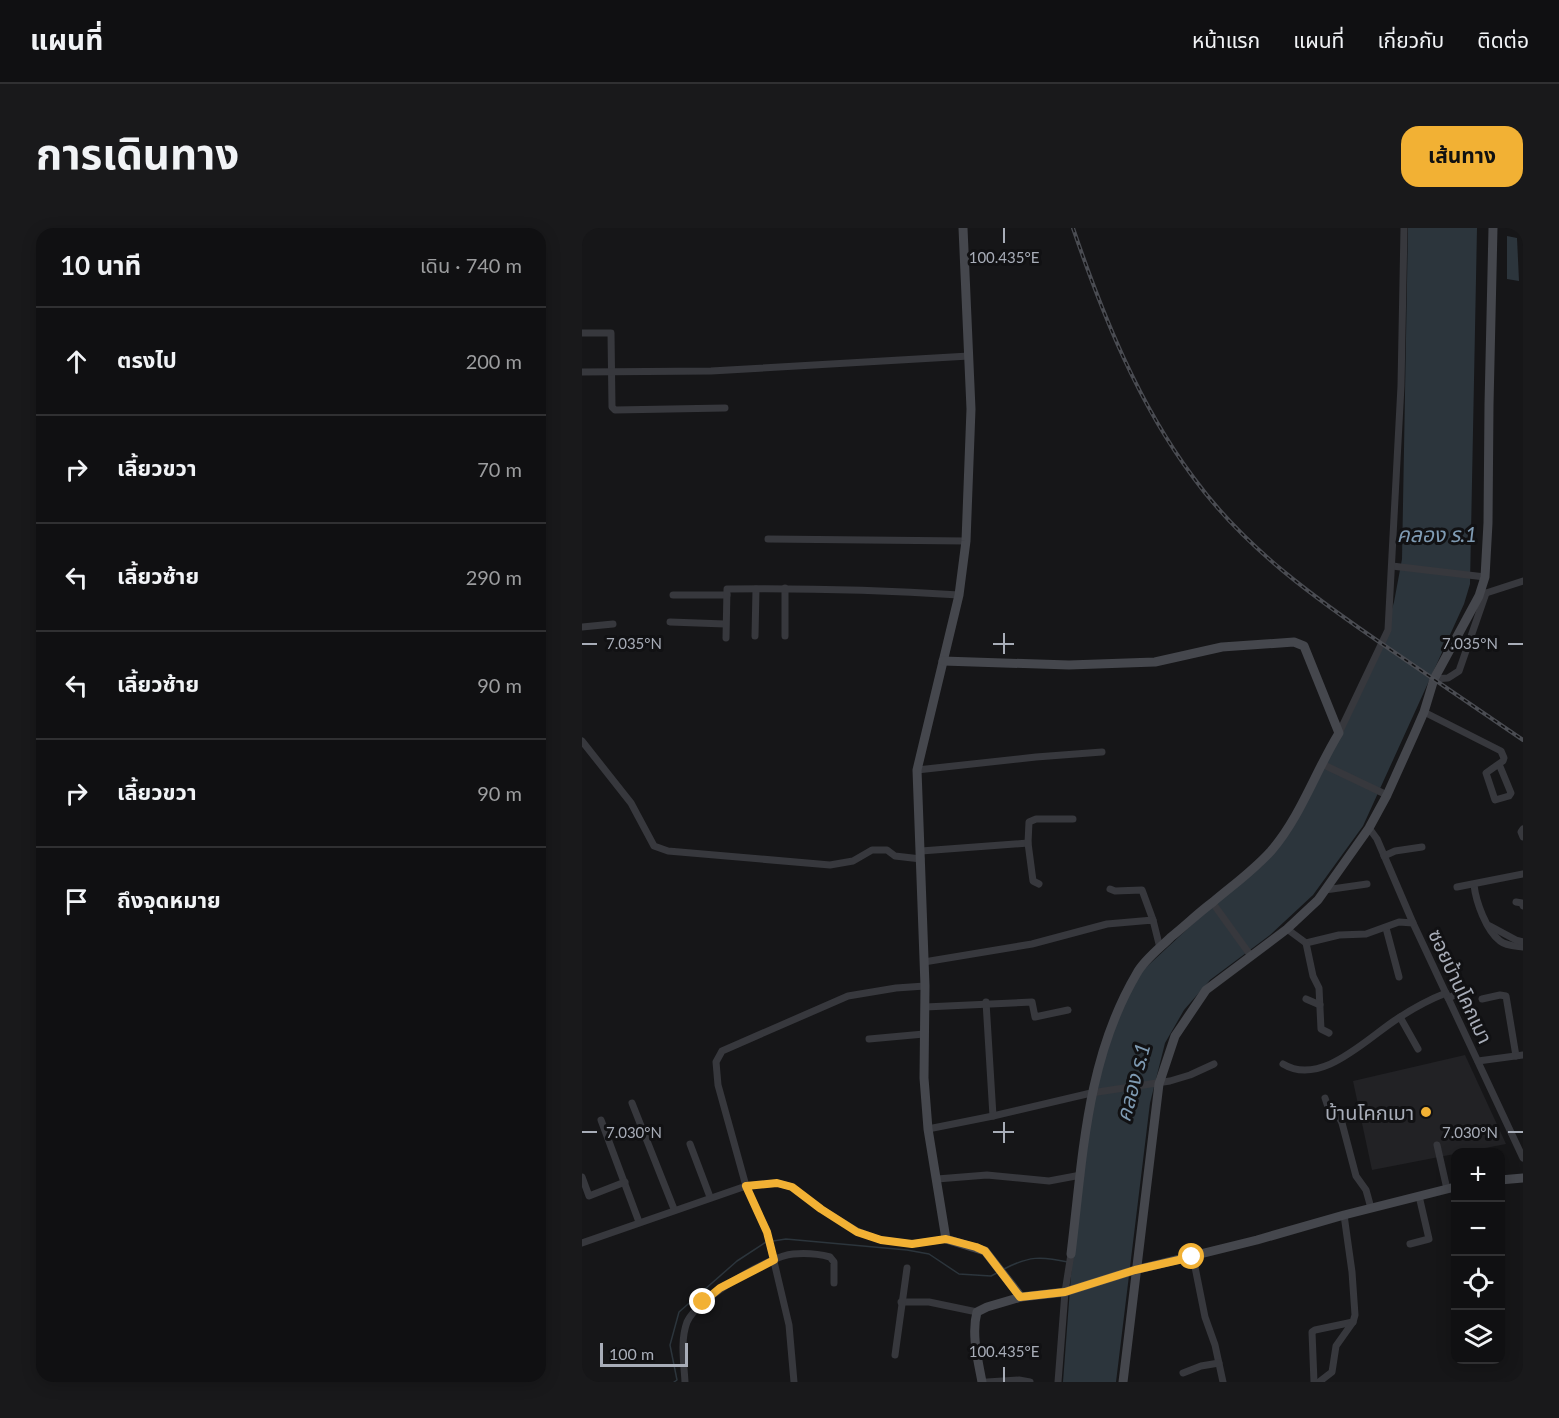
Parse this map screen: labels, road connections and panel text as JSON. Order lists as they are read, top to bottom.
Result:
{
  "streets": {
    "street": ["ซอยบ้านโคกเมา"]
  },
  "water": ["คลอง ร.1"],
  "places": ["บ้านโคกเมา"],
  "scale_bar": "100 m",
  "page": {
    "header": "แผนที่",
    "nav": [
      "หน้าแรก",
      "แผนที่",
      "เกี่ยวกับ",
      "ติดต่อ"
    ],
    "title": "การเดินทาง",
    "buttons": "เส้นทาง",
    "heading": ["10 นาที", "เดิน · 740 m"],
    "list": [
      ["ตรงไป", "200 m"],
      ["เลี้ยวขวา", "70 m"],
      ["เลี้ยวซ้าย", "290 m"],
      ["เลี้ยวซ้าย", "90 m"],
      ["เลี้ยวขวา", "90 m"],
      "ถึงจุดหมาย"
    ],
    "map_buttons": ["+", "−"],
    "scale": "100 m"
  },
  "coordinates": ["100.435°E", "7.035°N", "7.030°N"]
}
